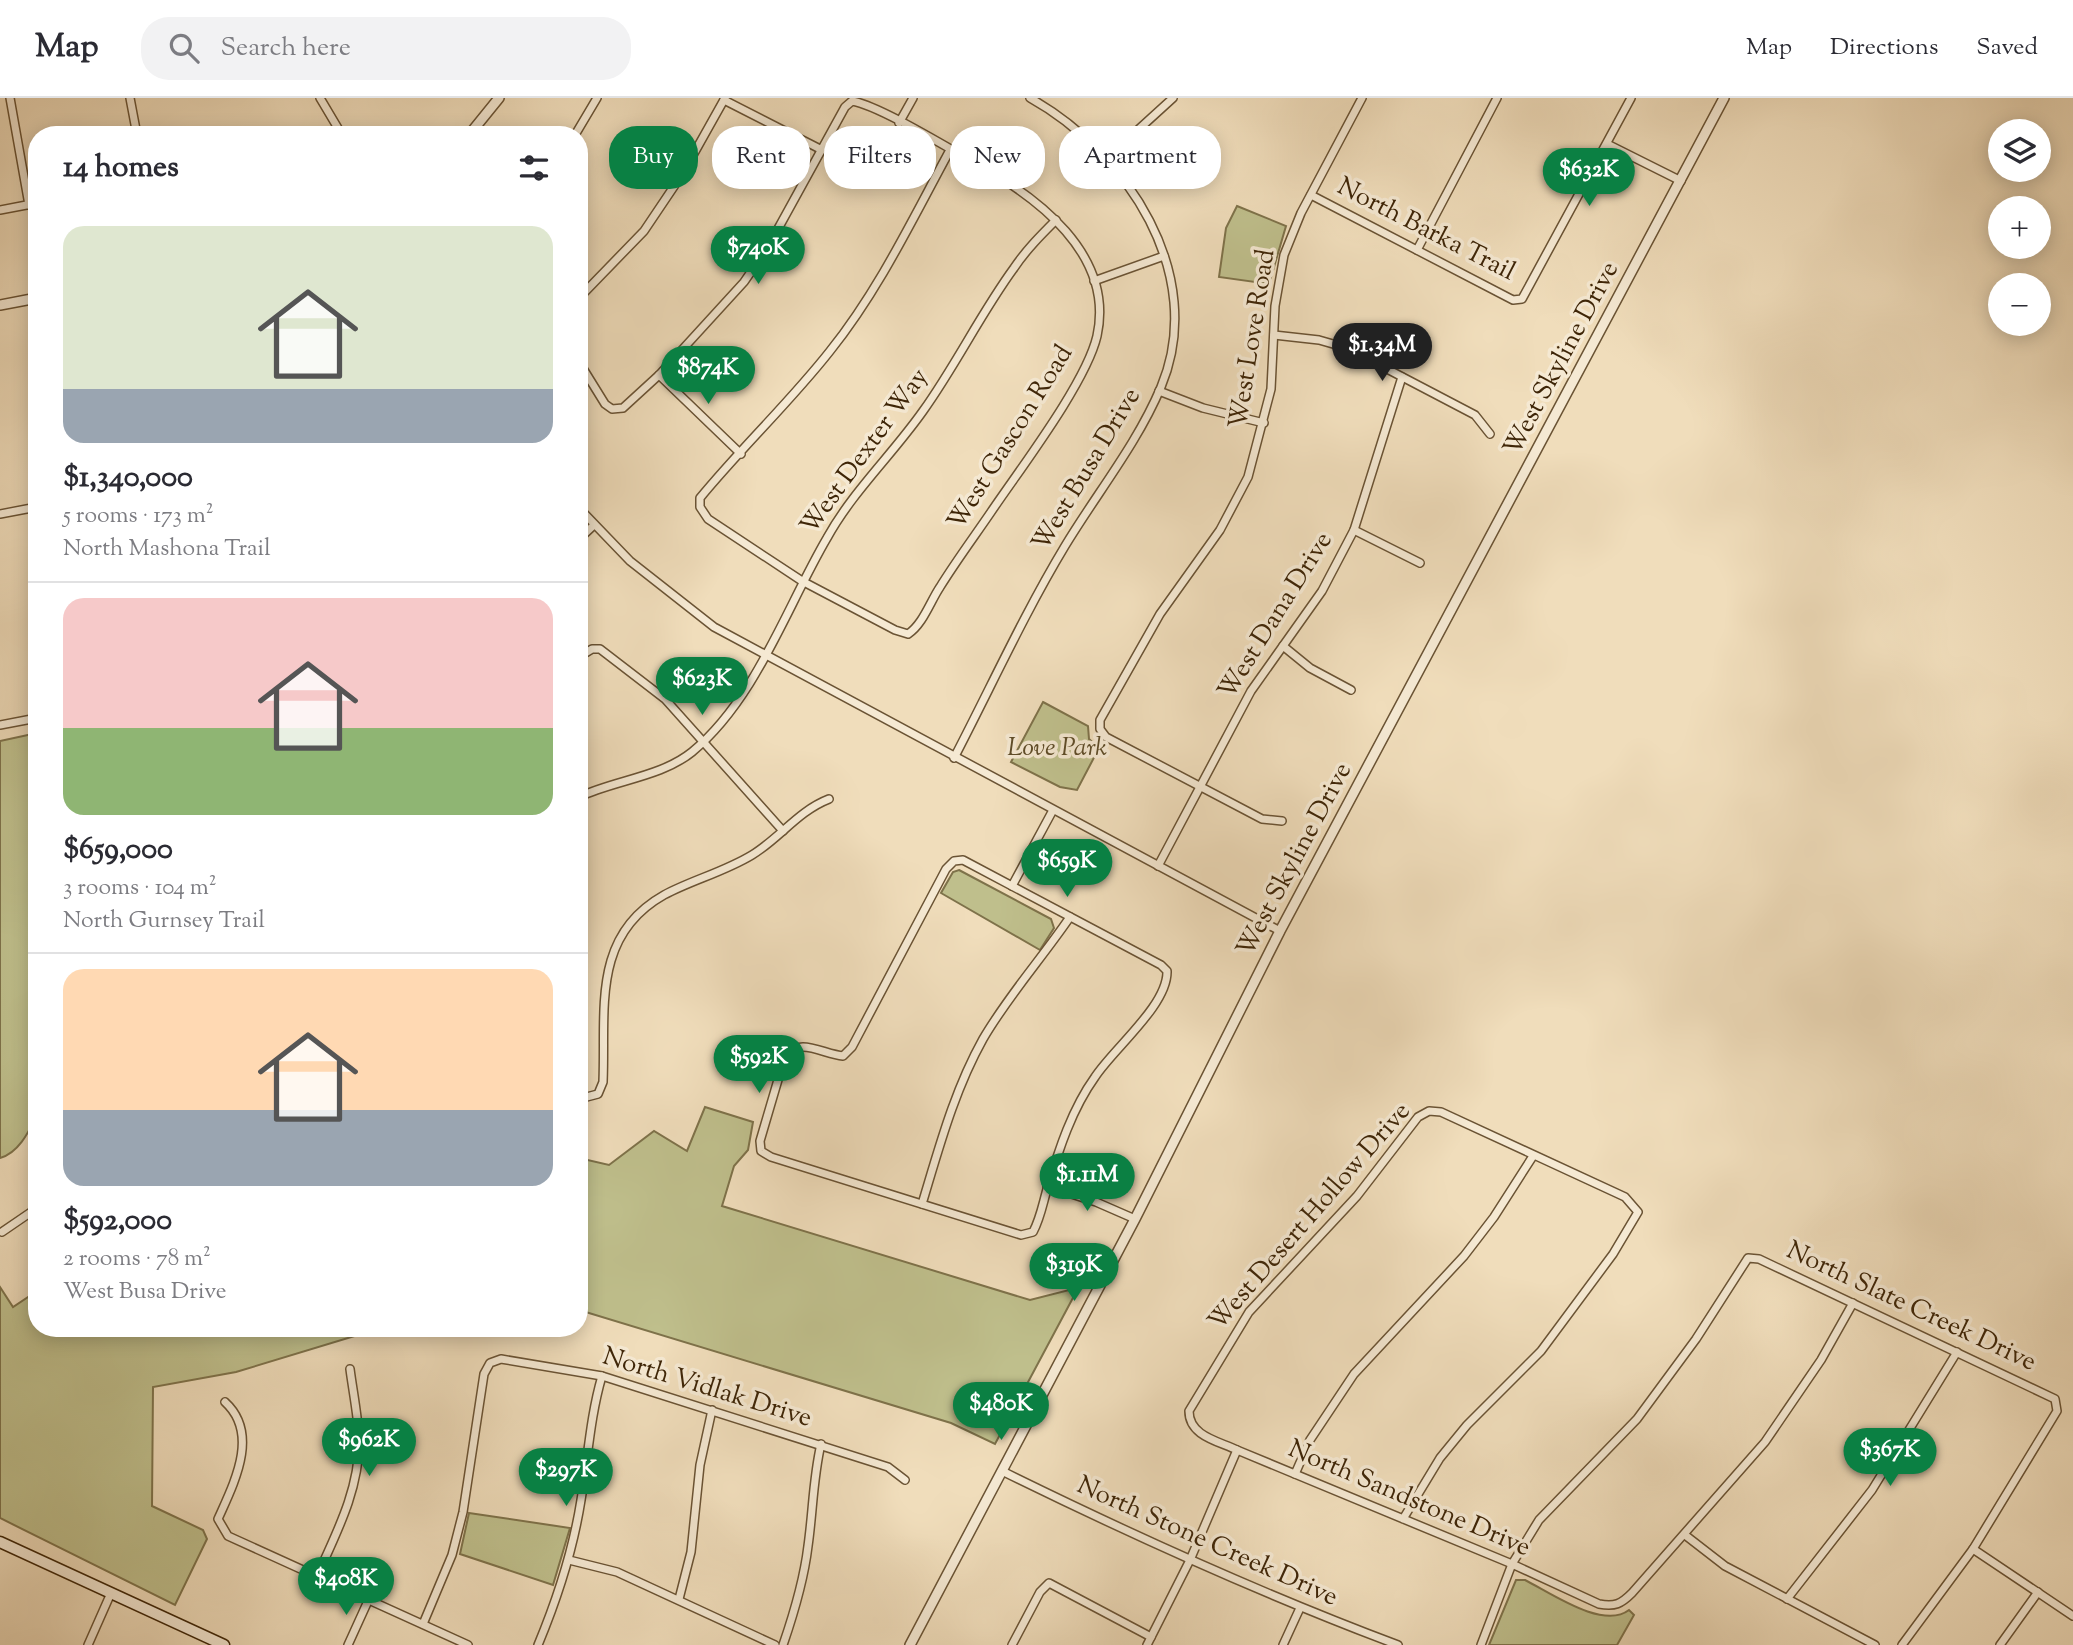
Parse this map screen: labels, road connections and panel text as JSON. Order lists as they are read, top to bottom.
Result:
{
  "streets": {
    "street": [
      "North Barka Trail",
      "West Love Road",
      "West Skyline Drive",
      "West Gascon Road",
      "West Dexter Way",
      "West Busa Drive",
      "West Dana Drive",
      "West Desert Hollow Drive",
      "North Slate Creek Drive",
      "North Vidlak Drive",
      "North Sandstone Drive",
      "North Stone Creek Drive"
    ]
  },
  "crossings": [
    ["North Barka Trail", "West Love Road"],
    ["West Love Road", "West Dana Drive"],
    ["West Skyline Drive", "North Stone Creek Drive"],
    ["West Gascon Road", "West Dexter Way"],
    ["West Desert Hollow Drive", "North Sandstone Drive"],
    ["North Slate Creek Drive", "North Sandstone Drive"]
  ],
  "parks": ["Love Park"],
  "page": {
    "header": "Map",
    "search": "Search here",
    "nav": ["Map", "Directions", "Saved"],
    "map_buttons": ["+", "−"],
    "chip": [
      "Buy",
      "Rent",
      "Filters",
      "New",
      "Apartment"
    ],
    "heading": "14 homes",
    "price": [
      "$632K",
      "$740K",
      "$1.34M",
      "$874K",
      "$623K",
      "$659K",
      "$592K",
      "$1.11M",
      "$319K",
      "$480K",
      "$962K",
      "$367K",
      "$297K",
      "$408K"
    ],
    "list": [
      {
        "name": "$1,340,000",
        "note": "5 rooms · 173 m² · North Mashona Trail"
      },
      {
        "name": "$659,000",
        "note": "3 rooms · 104 m² · North Gurnsey Trail"
      },
      {
        "name": "$592,000",
        "note": "2 rooms · 78 m² · West Busa Drive"
      }
    ]
  }
}
